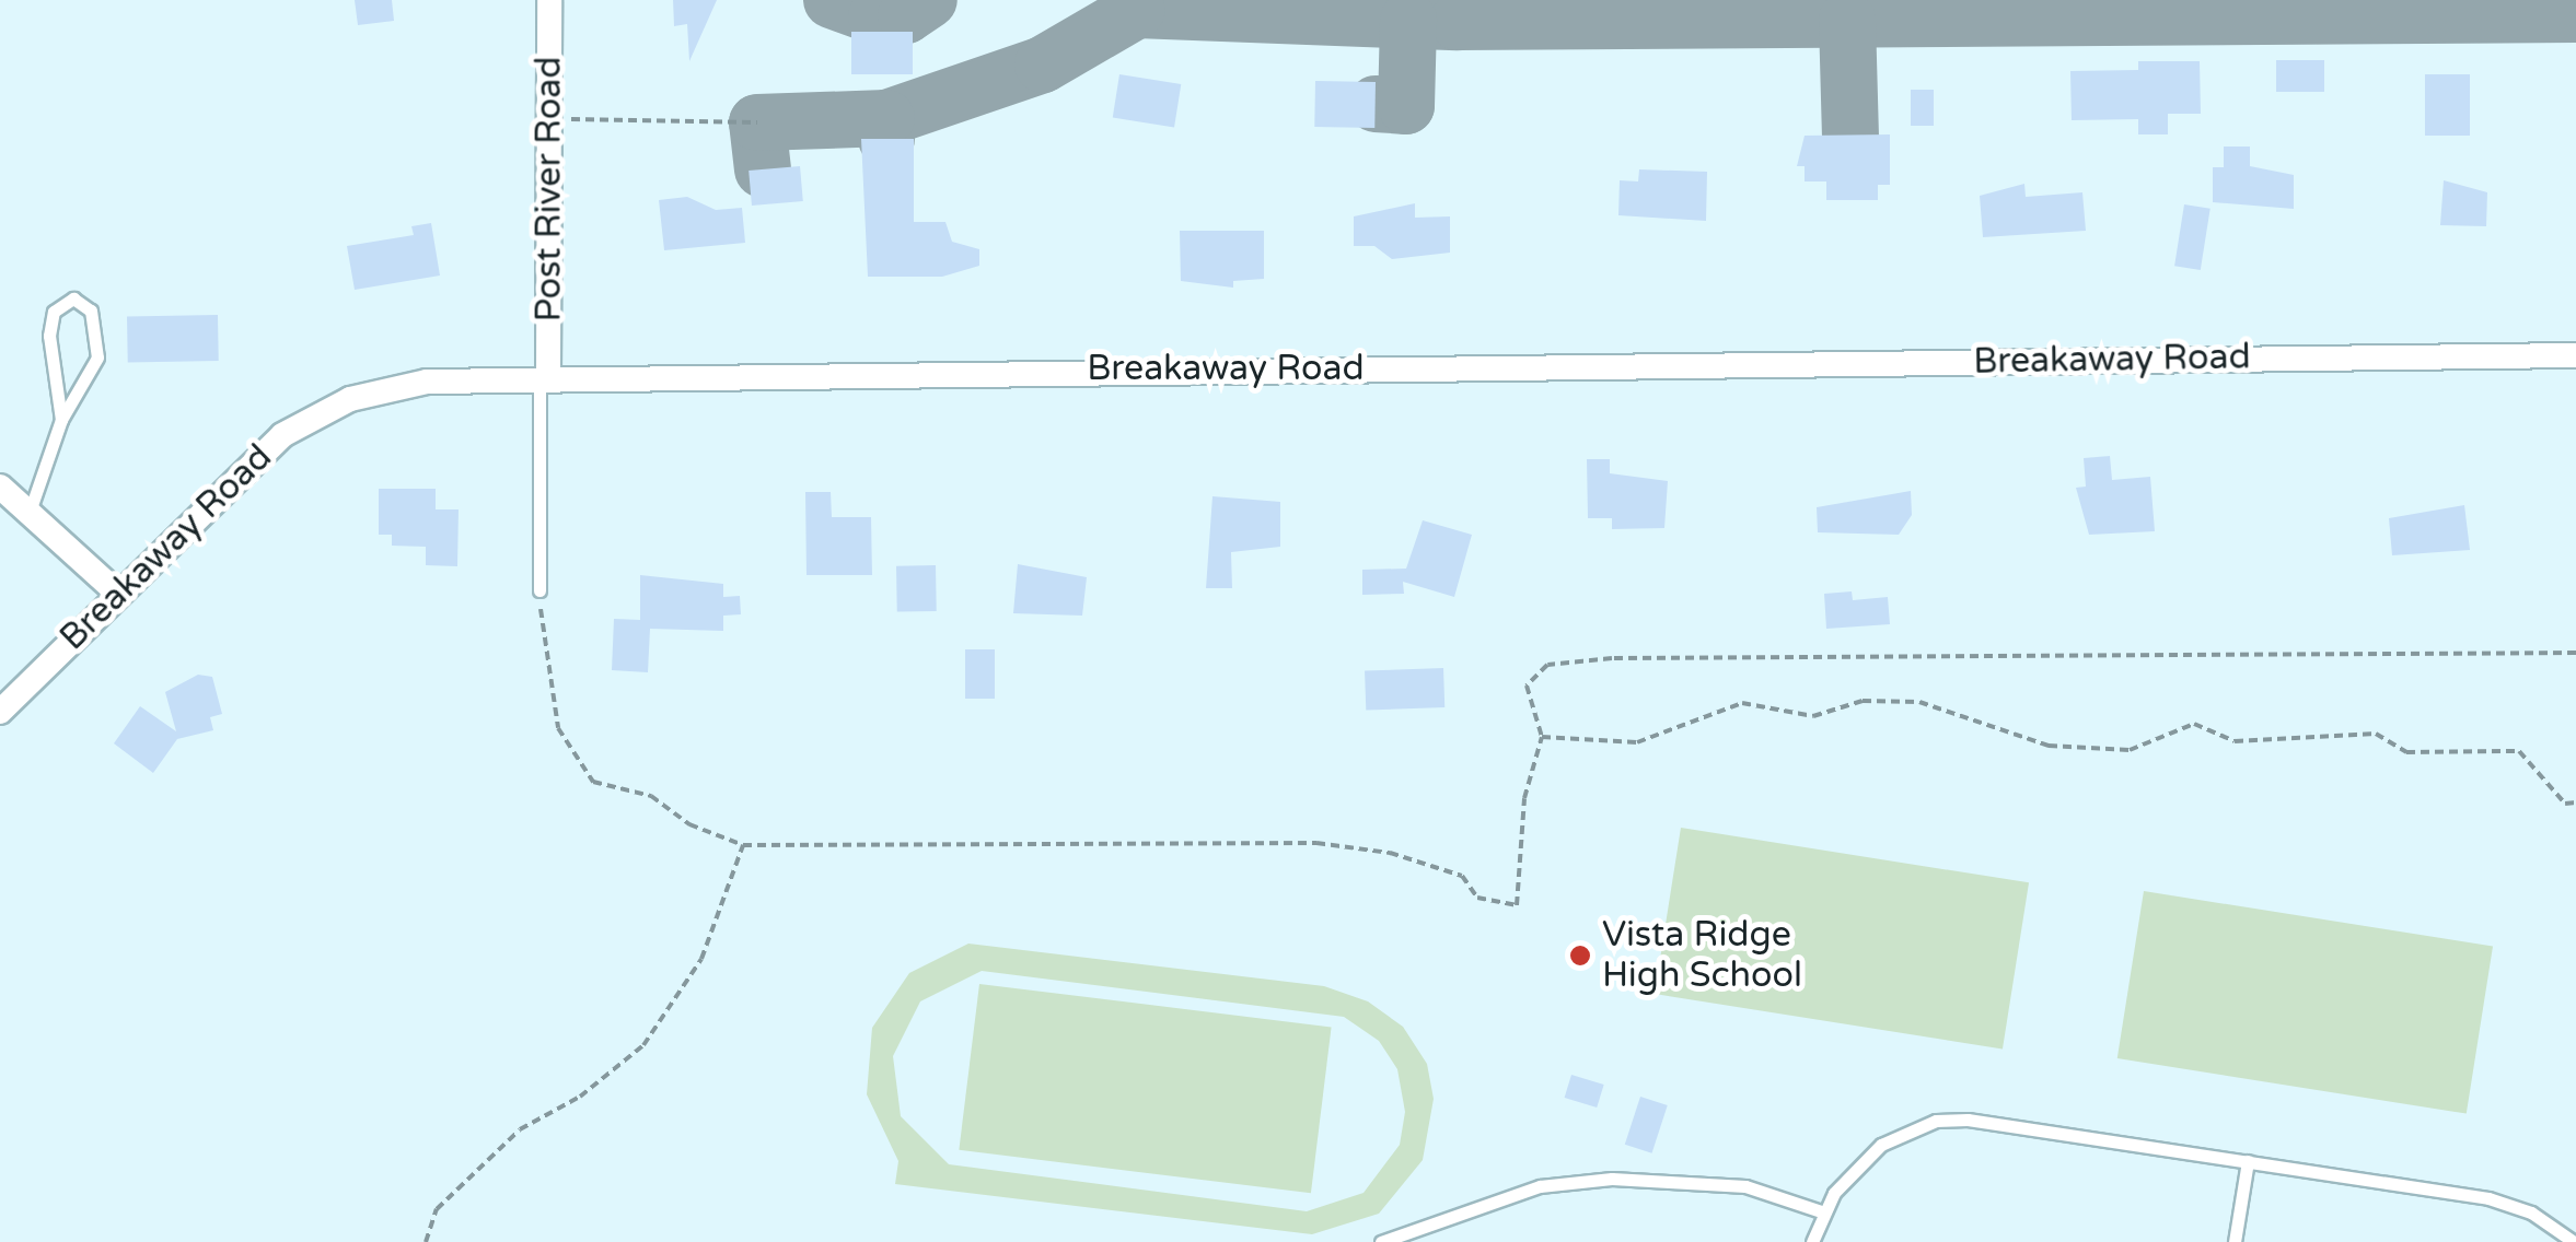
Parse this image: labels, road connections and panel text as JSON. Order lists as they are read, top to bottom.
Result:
{
  "streets": {
    "street": ["Post River Road", "Breakaway Road"]
  },
  "crossings": [
    ["Post River Road", "Breakaway Road"]
  ],
  "places": ["Vista Ridge High School"]
}
